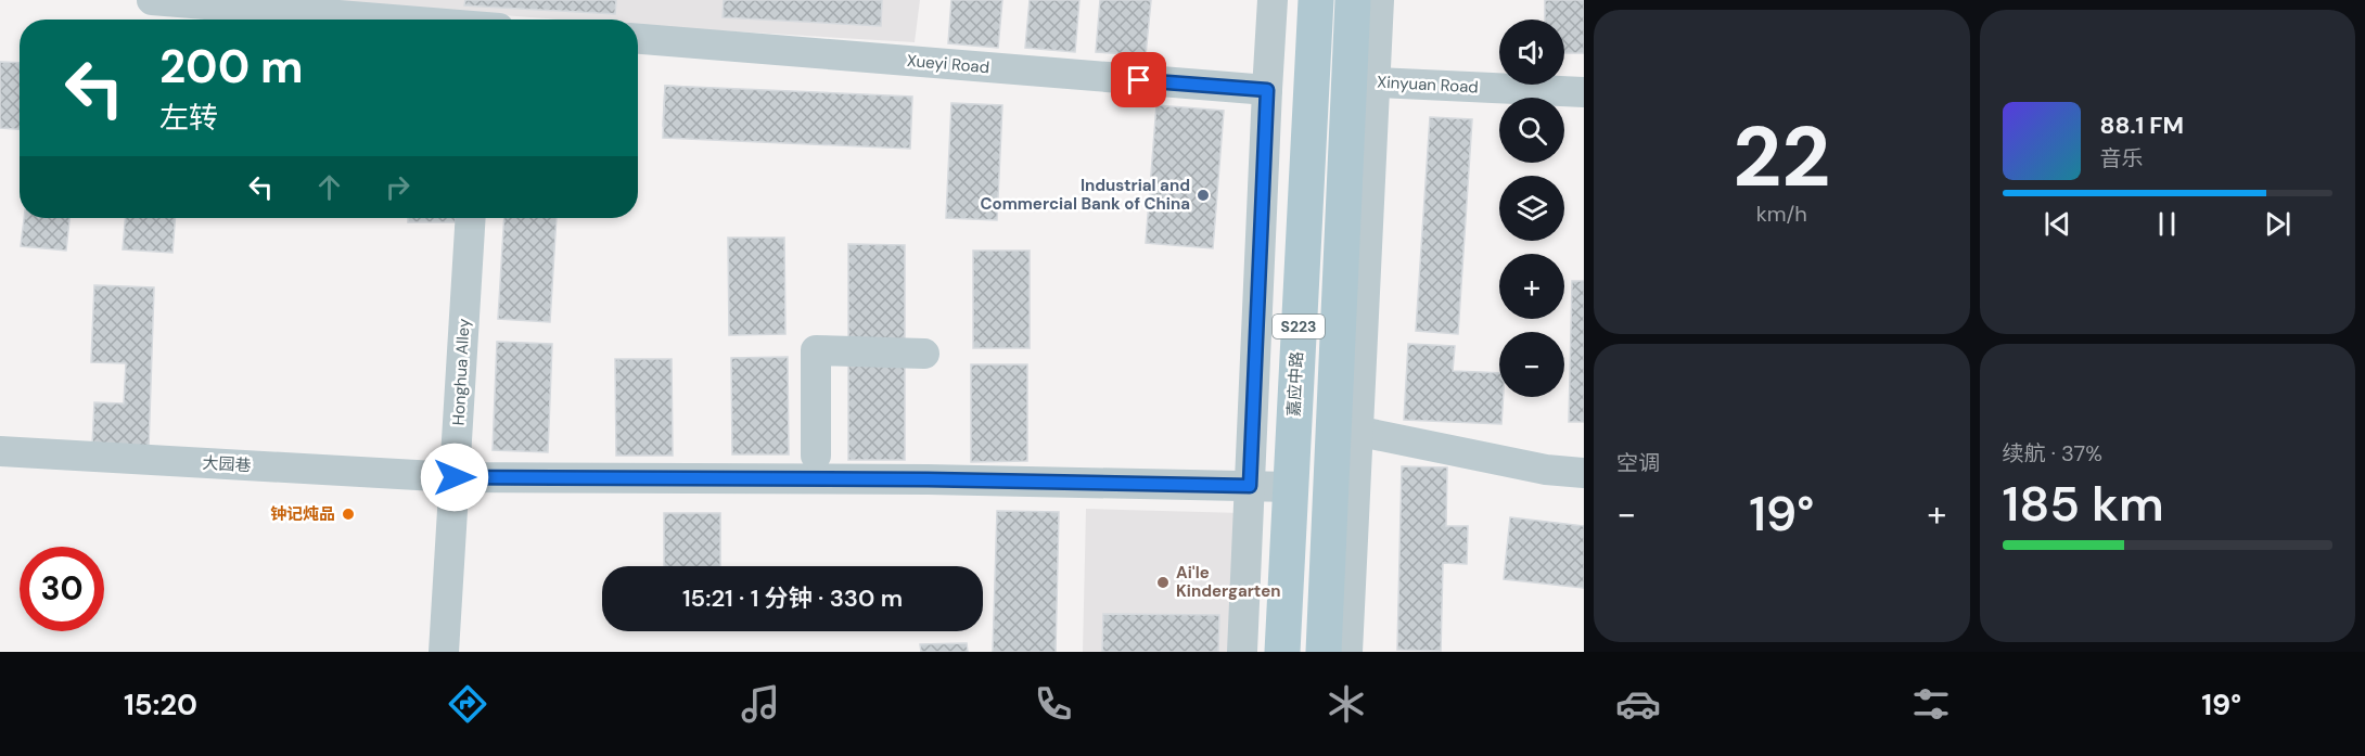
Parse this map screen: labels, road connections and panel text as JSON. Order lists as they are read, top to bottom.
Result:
{
  "streets": {
    "main road": ["S223", "嘉应中路"],
    "street": [
      "Xueyi Road",
      "Xinyuan Road",
      "Honghua Alley",
      "大园巷"
    ]
  },
  "crossings": [
    ["Xinyuan Road", "S223"],
    ["Honghua Alley", "大园巷"],
    ["嘉应中路", "大园巷"]
  ],
  "places": ["Industrial and Commercial Bank of China", "钟记炖品", "Ai'le Kindergarten"],
  "page": {
    "tile": [
      ["22", "km/h"],
      "空调",
      ["续航 · 37%", "185 km"]
    ],
    "map_buttons": ["+", "−"],
    "turn": ["200 m", "左转"],
    "song": ["88.1 FM", "音乐"],
    "heat": ["−", "19°", "+"],
    "limit": "30",
    "trip": "15:21 · 1 分钟 · 330 m",
    "tabs": ["15:20", "19°"]
  }
}
